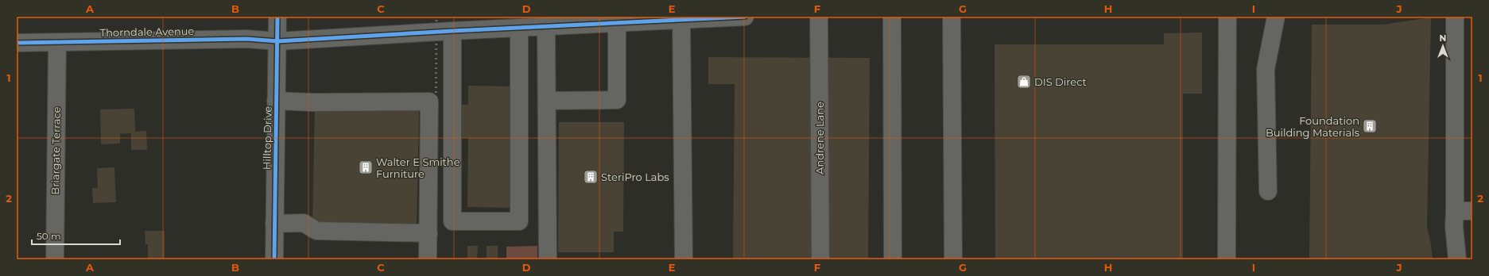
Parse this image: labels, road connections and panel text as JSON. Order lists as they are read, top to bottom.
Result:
{
  "streets": {
    "street": [
      "Thorndale Avenue",
      "Hilltop Drive",
      "Andrene Lane",
      "Briargate Terrace"
    ]
  },
  "crossings": [
    ["Thorndale Avenue", "Hilltop Drive"],
    ["Thorndale Avenue", "Briargate Terrace"]
  ],
  "places": {
    "shop": ["DIS Direct"],
    "building": ["Foundation Building Materials", "Walter E Smithe Furniture", "SteriPro Labs"]
  },
  "scale_bar": "50 m",
  "north": "top",
  "grid": {
    "columns": [
      "A",
      "B",
      "C",
      "D",
      "E",
      "F",
      "G",
      "H",
      "I",
      "J"
    ],
    "rows": ["1", "2"]
  }
}
